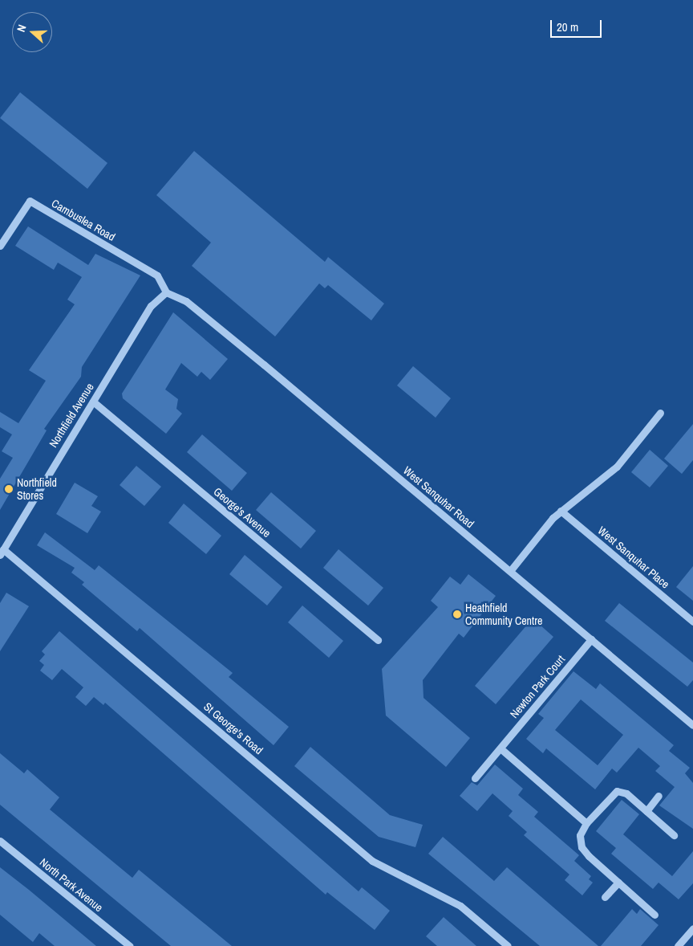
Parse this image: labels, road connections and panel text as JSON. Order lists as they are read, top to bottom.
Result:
{
  "streets": {
    "street": [
      "Cambuslea Road",
      "Northfield Avenue",
      "West Sanquhar Road",
      "George's Avenue",
      "West Sanquhar Place",
      "Newton Park Court",
      "St George's Road",
      "North Park Avenue"
    ]
  },
  "crossings": [
    ["Cambuslea Road", "Northfield Avenue"],
    ["Cambuslea Road", "West Sanquhar Road"],
    ["Northfield Avenue", "West Sanquhar Road"],
    ["Northfield Avenue", "George's Avenue"],
    ["Northfield Avenue", "St George's Road"],
    ["West Sanquhar Road", "Newton Park Court"]
  ],
  "places": ["Northfield Stores", "Heathfield Community Centre"],
  "scale_bar": "20 m",
  "north": "left"
}
